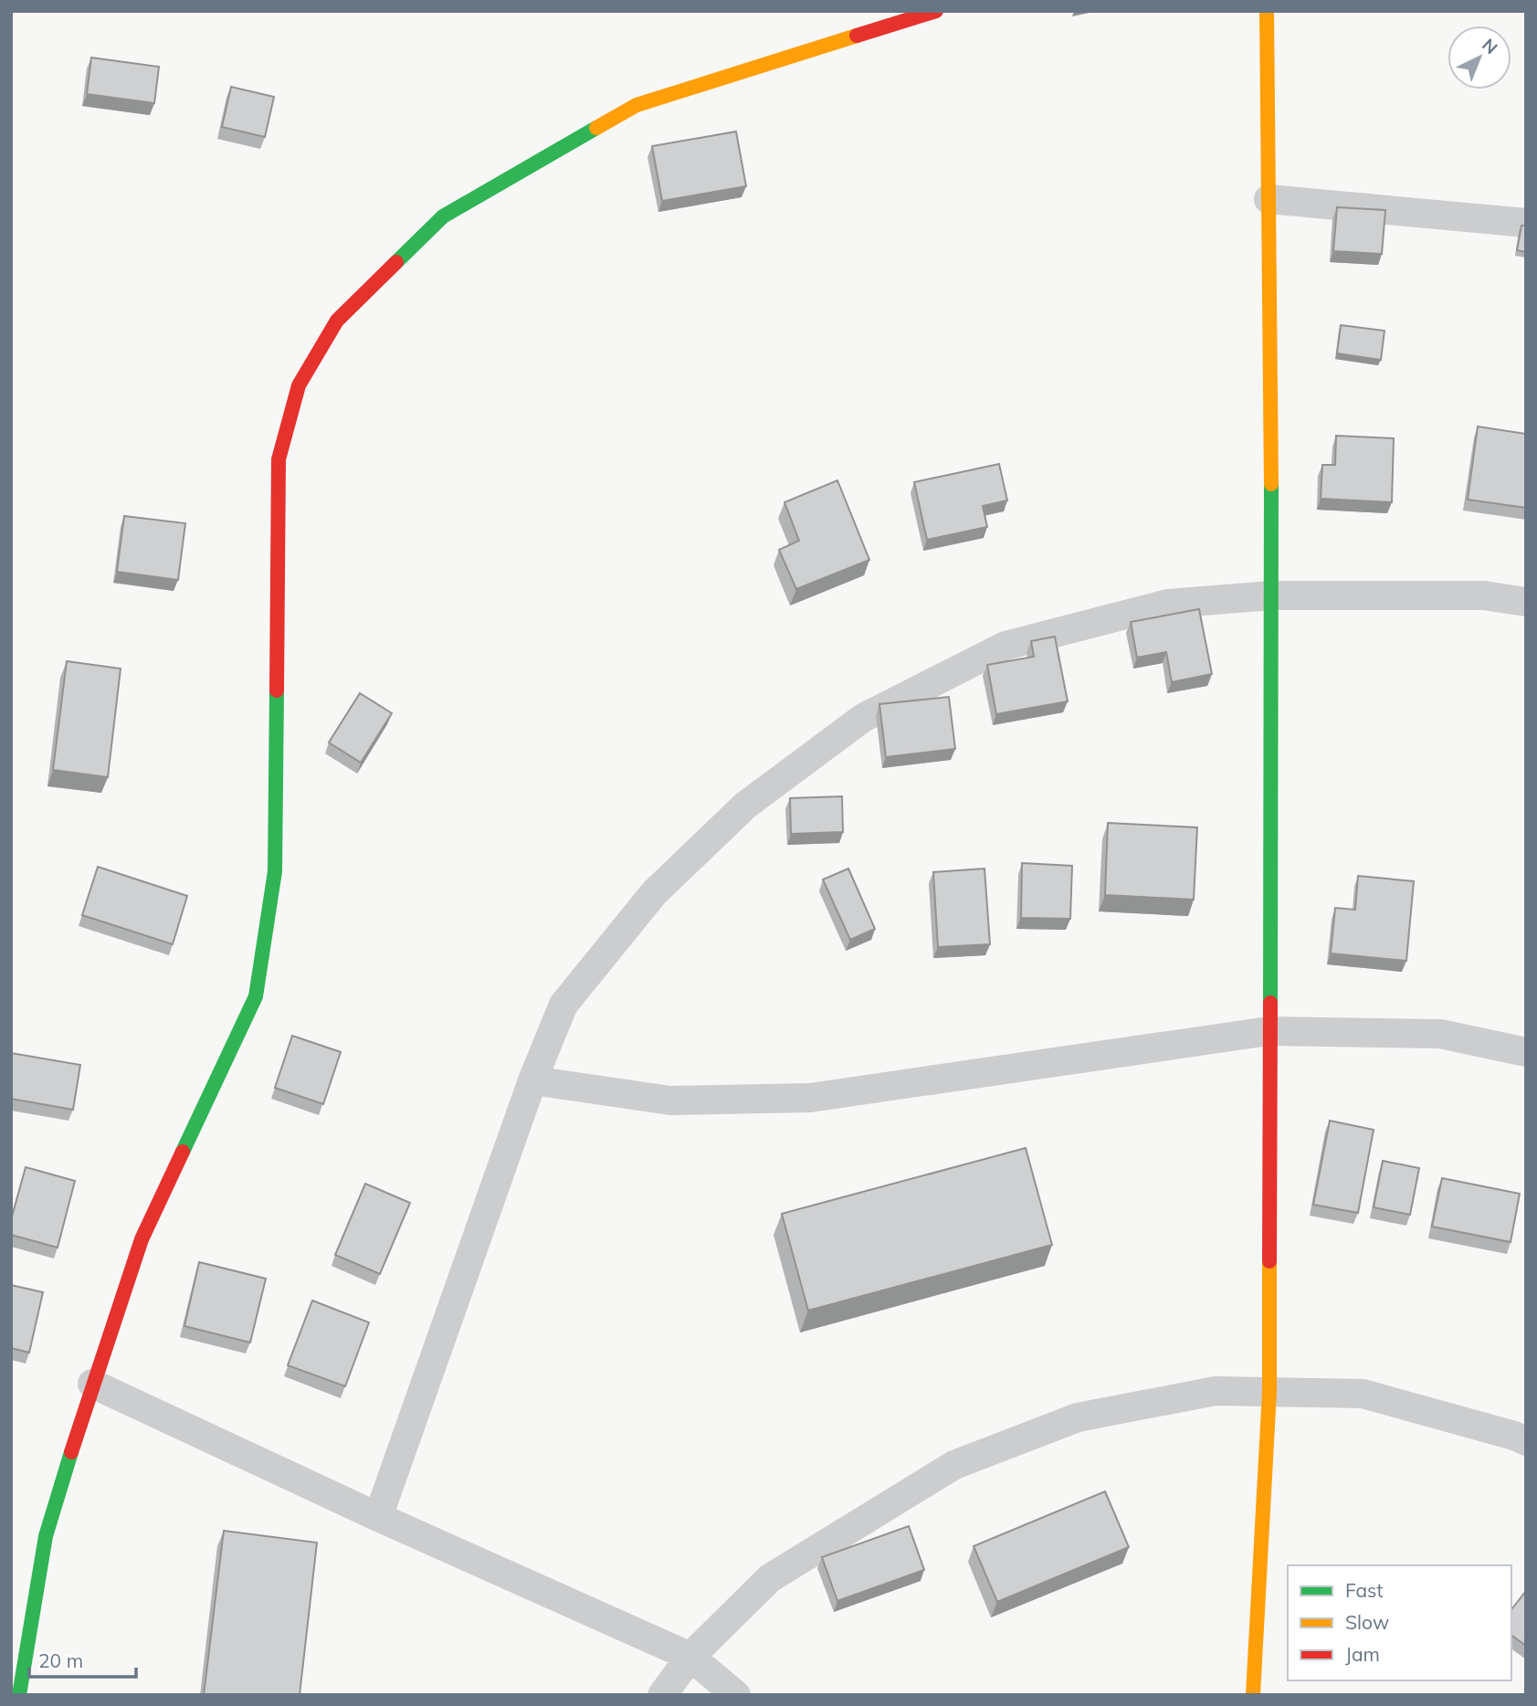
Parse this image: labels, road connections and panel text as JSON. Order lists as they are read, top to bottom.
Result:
{
  "legend": ["Fast", "Slow", "Jam"],
  "scale_bar": "20 m",
  "north": "top right"
}
